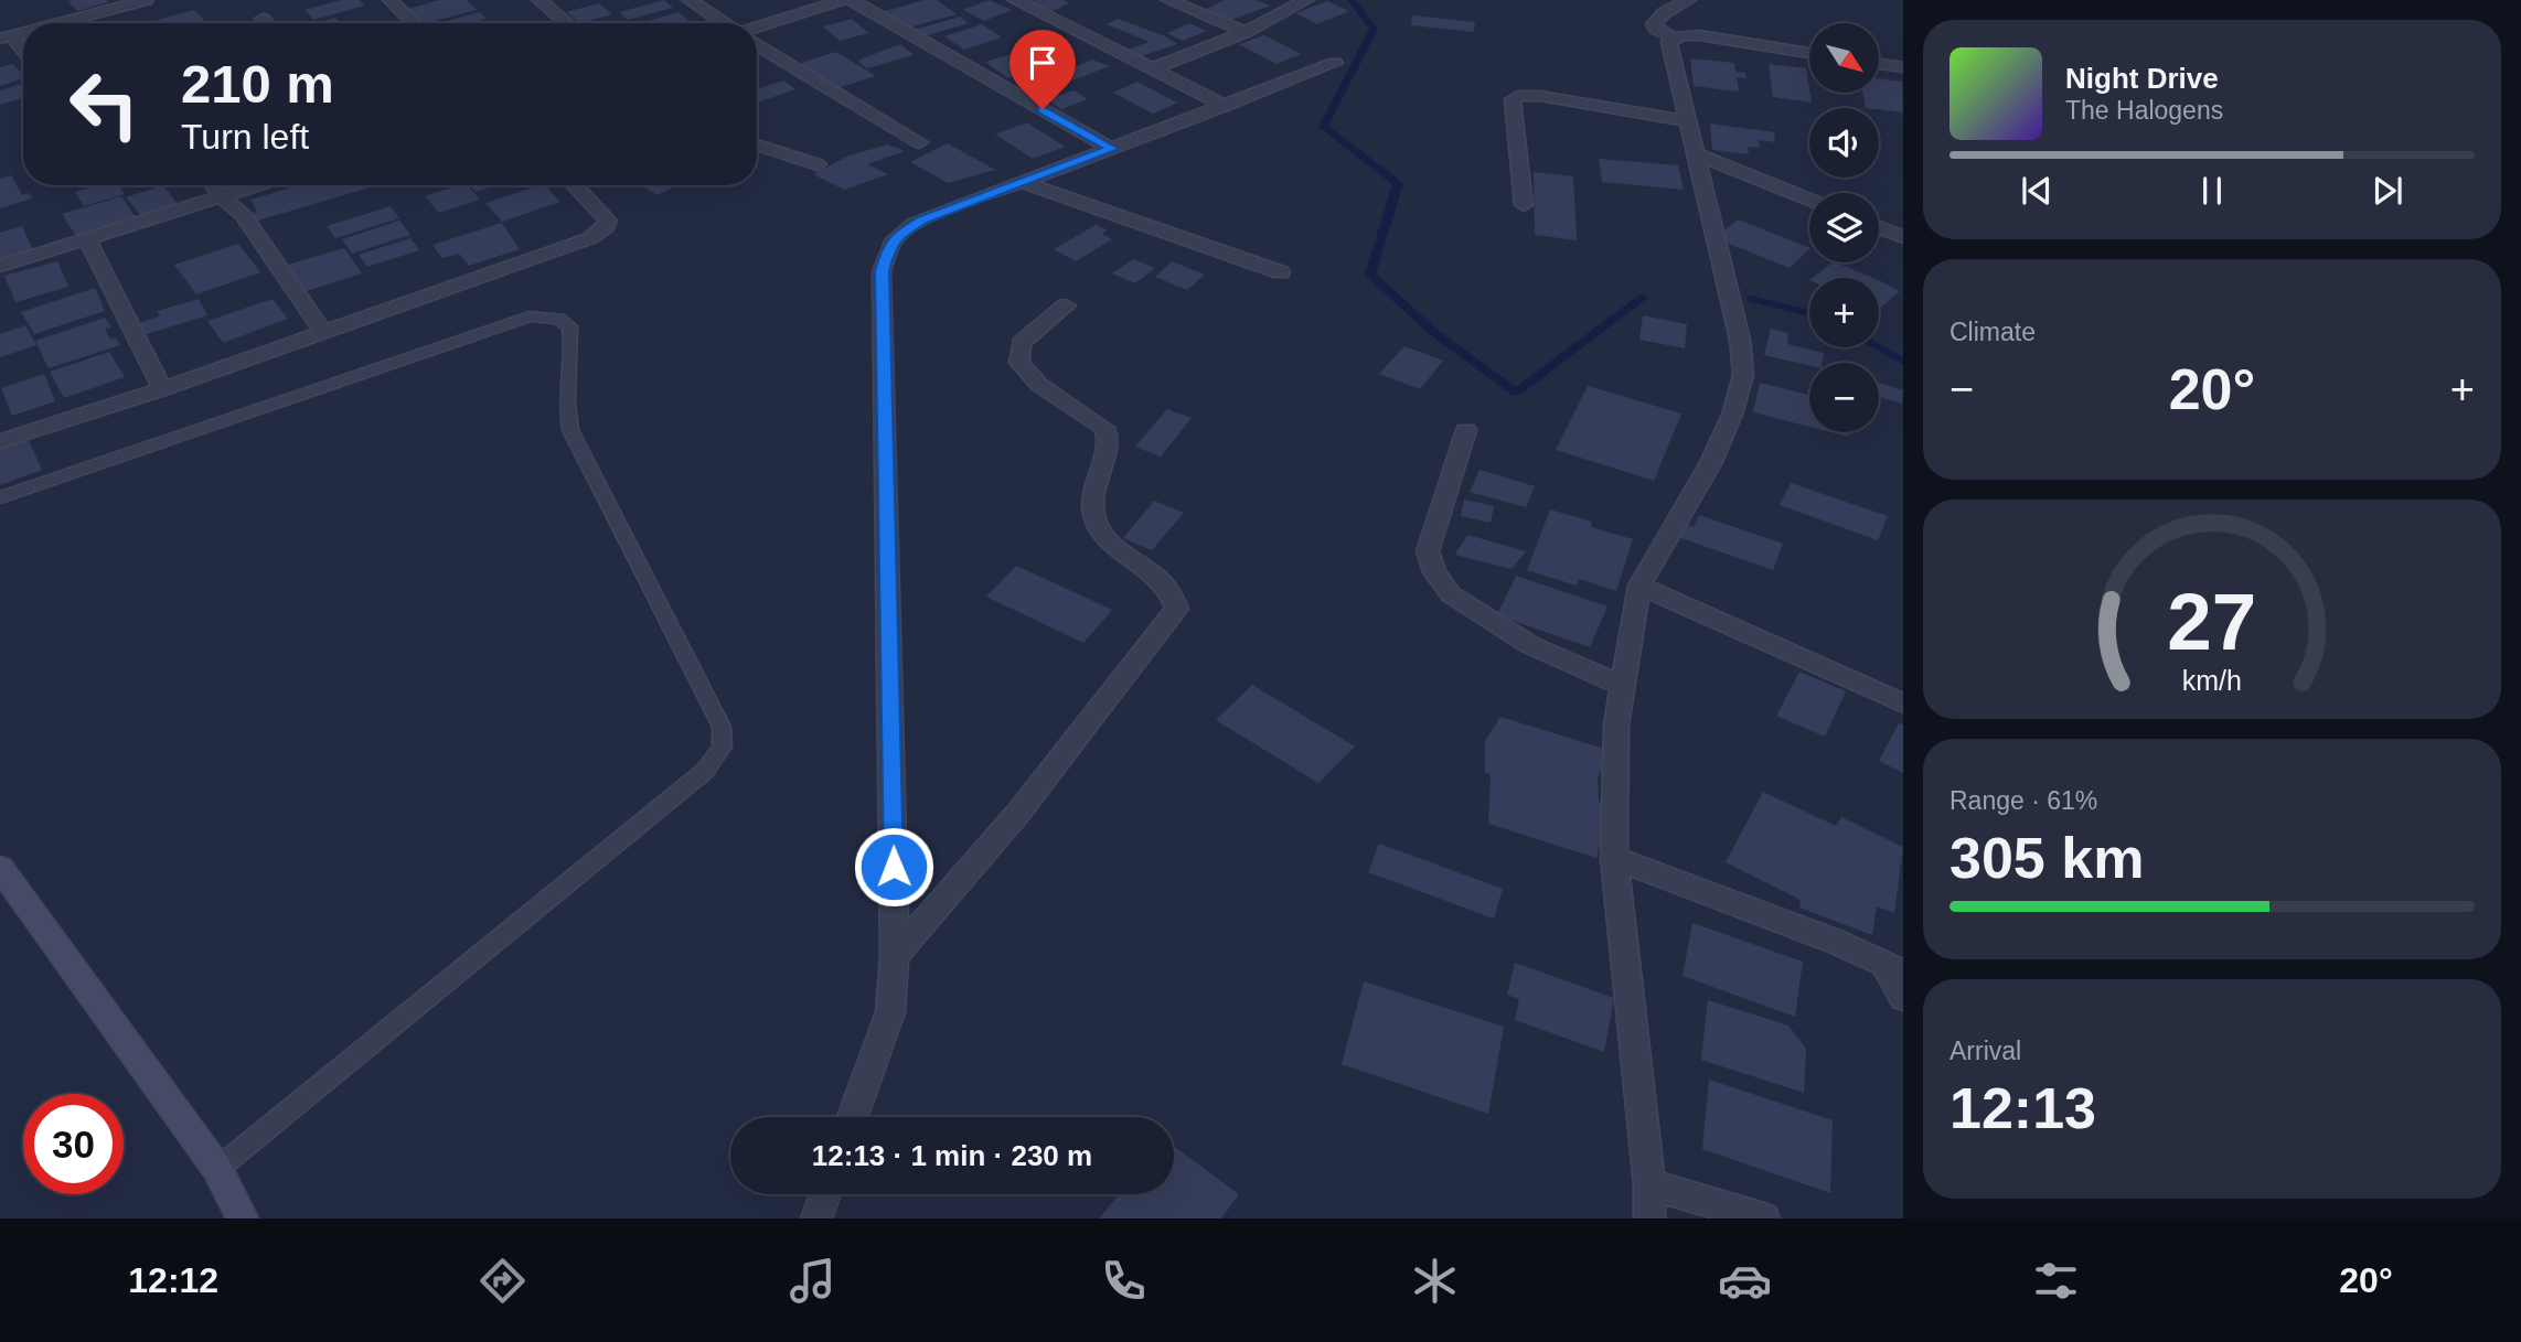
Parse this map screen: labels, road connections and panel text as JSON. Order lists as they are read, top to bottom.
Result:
{
  "north": "bottom right",
  "page": {
    "map_buttons": ["+", "−"],
    "turn": ["210 m", "Turn left"],
    "song": ["Night Drive", "The Halogens"],
    "tile": [
      "Climate",
      ["Range · 61%", "305 km"],
      ["Arrival", "12:13"]
    ],
    "heat": ["−", "20°", "+"],
    "limit": "30",
    "trip": "12:13 · 1 min · 230 m",
    "tabs": ["12:12", "20°"],
    "gauge": ["27", "km/h"]
  }
}
